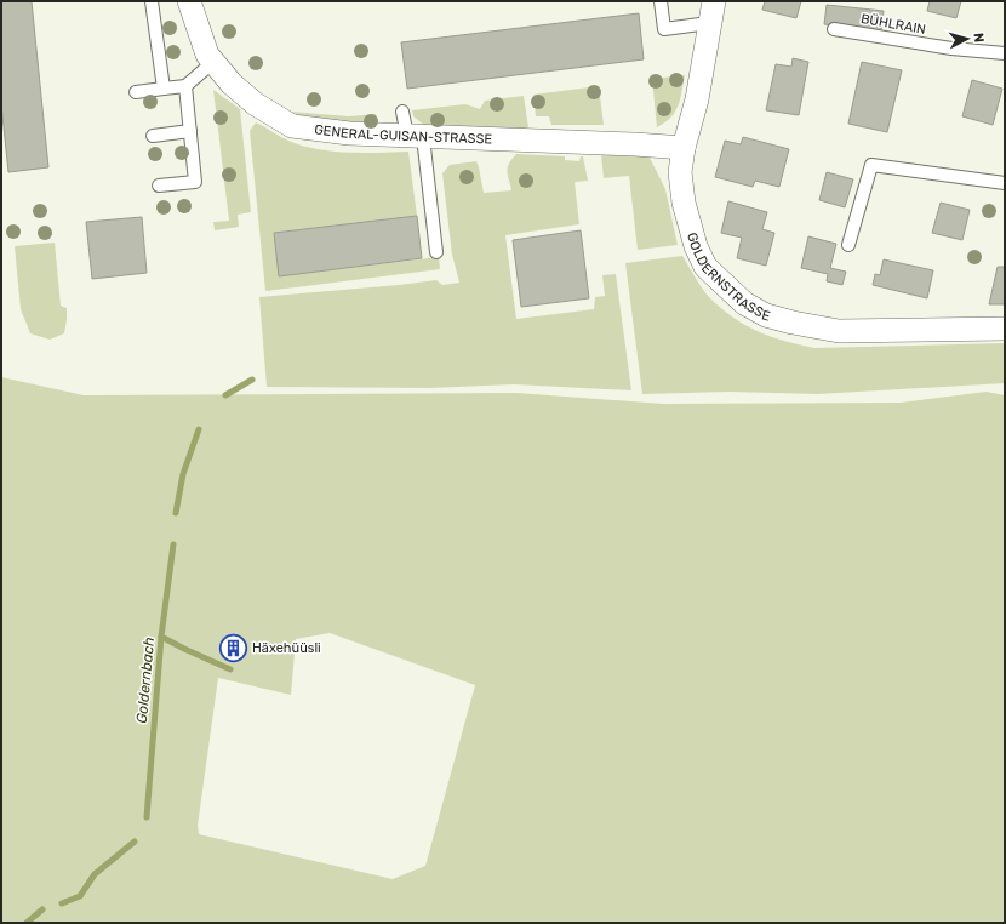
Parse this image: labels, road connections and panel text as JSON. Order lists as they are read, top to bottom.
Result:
{
  "streets": {
    "street": ["GENERAL-GUISAN-STRASSE", "GOLDERNSTRASSE"],
    "lane": ["BÜHLRAIN"]
  },
  "crossings": [
    ["GENERAL-GUISAN-STRASSE", "GOLDERNSTRASSE"]
  ],
  "water": ["Goldernbach"],
  "places": {
    "building": ["Häxehüüsli"]
  },
  "north": "right"
}
